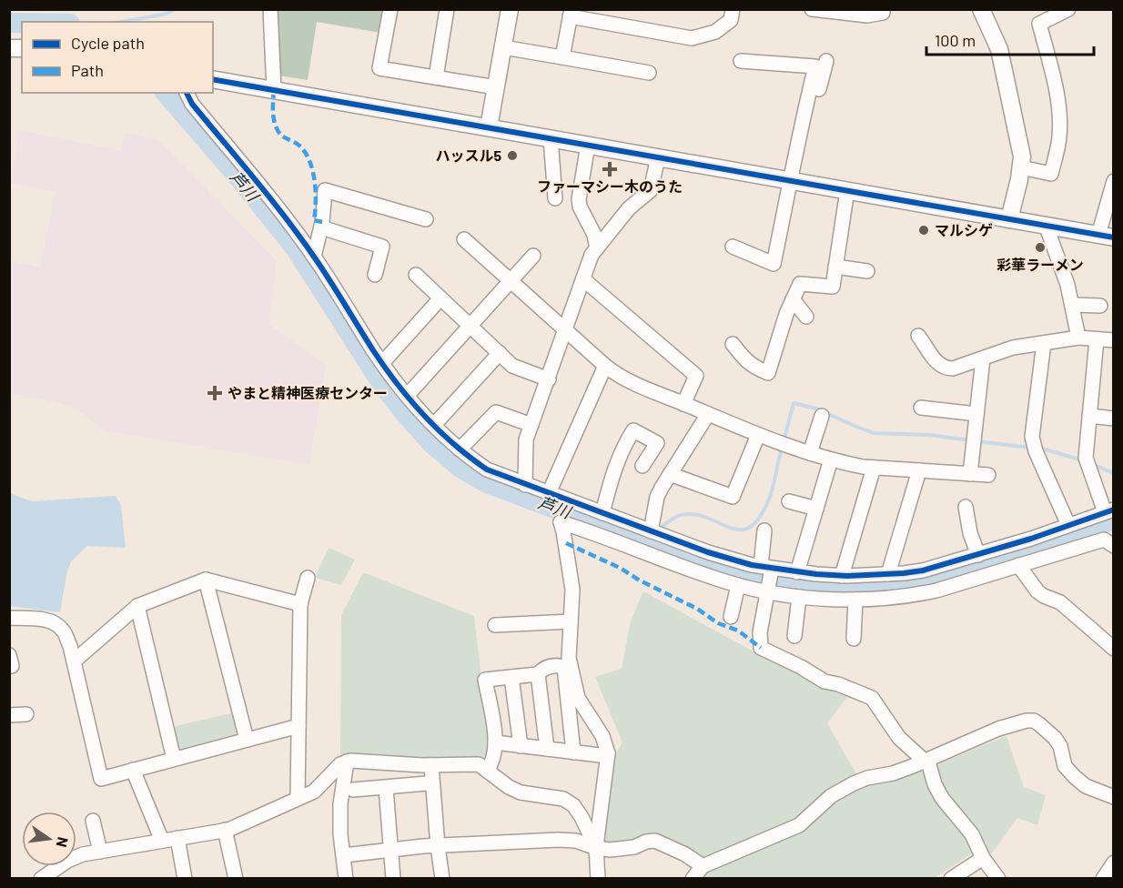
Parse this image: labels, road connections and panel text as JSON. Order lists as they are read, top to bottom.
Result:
{
  "water": ["芦川"],
  "places": {
    "other": ["ハッスル5", "マルシゲ", "彩華ラーメン"],
    "health": ["ファーマシー木のうた", "やまと精神医療センター"]
  },
  "legend": ["Cycle path", "Path"],
  "scale_bar": "100 m",
  "north": "right"
}
